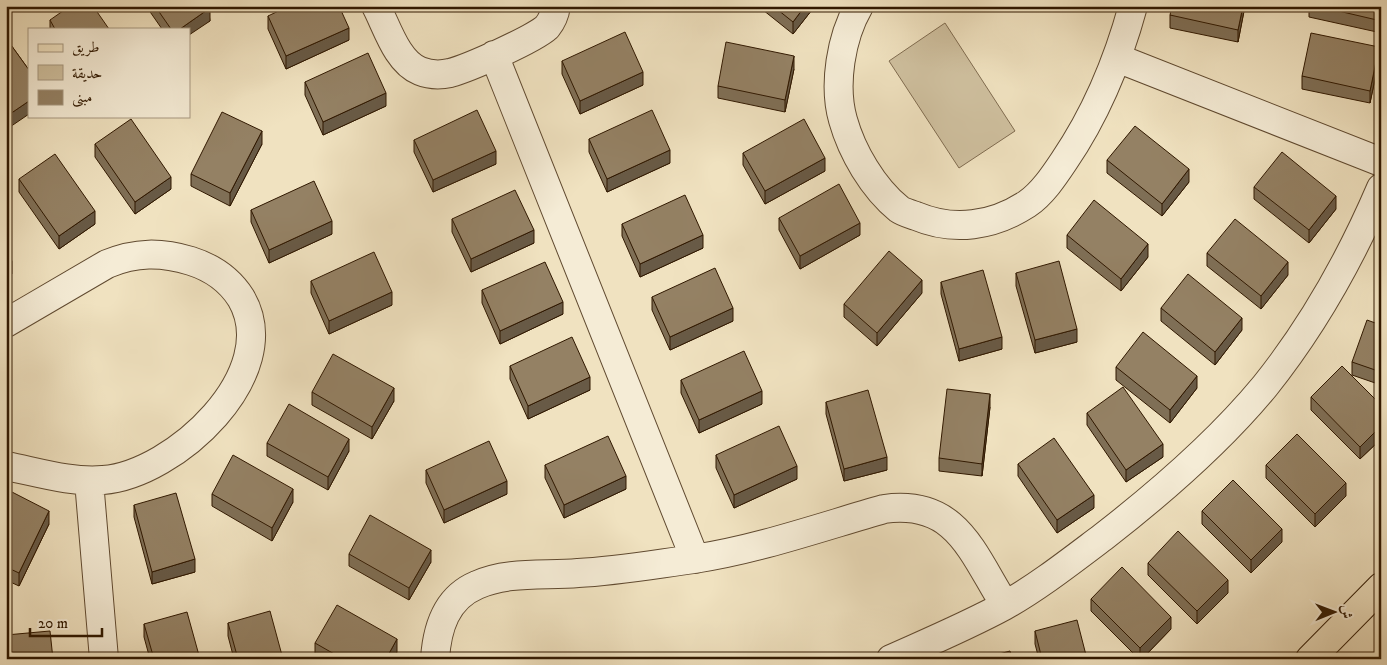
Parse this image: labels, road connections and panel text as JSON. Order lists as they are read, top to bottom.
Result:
{
  "legend": ["طريق", "حديقة", "مبنى"],
  "scale_bar": "20 m",
  "north": "right"
}
